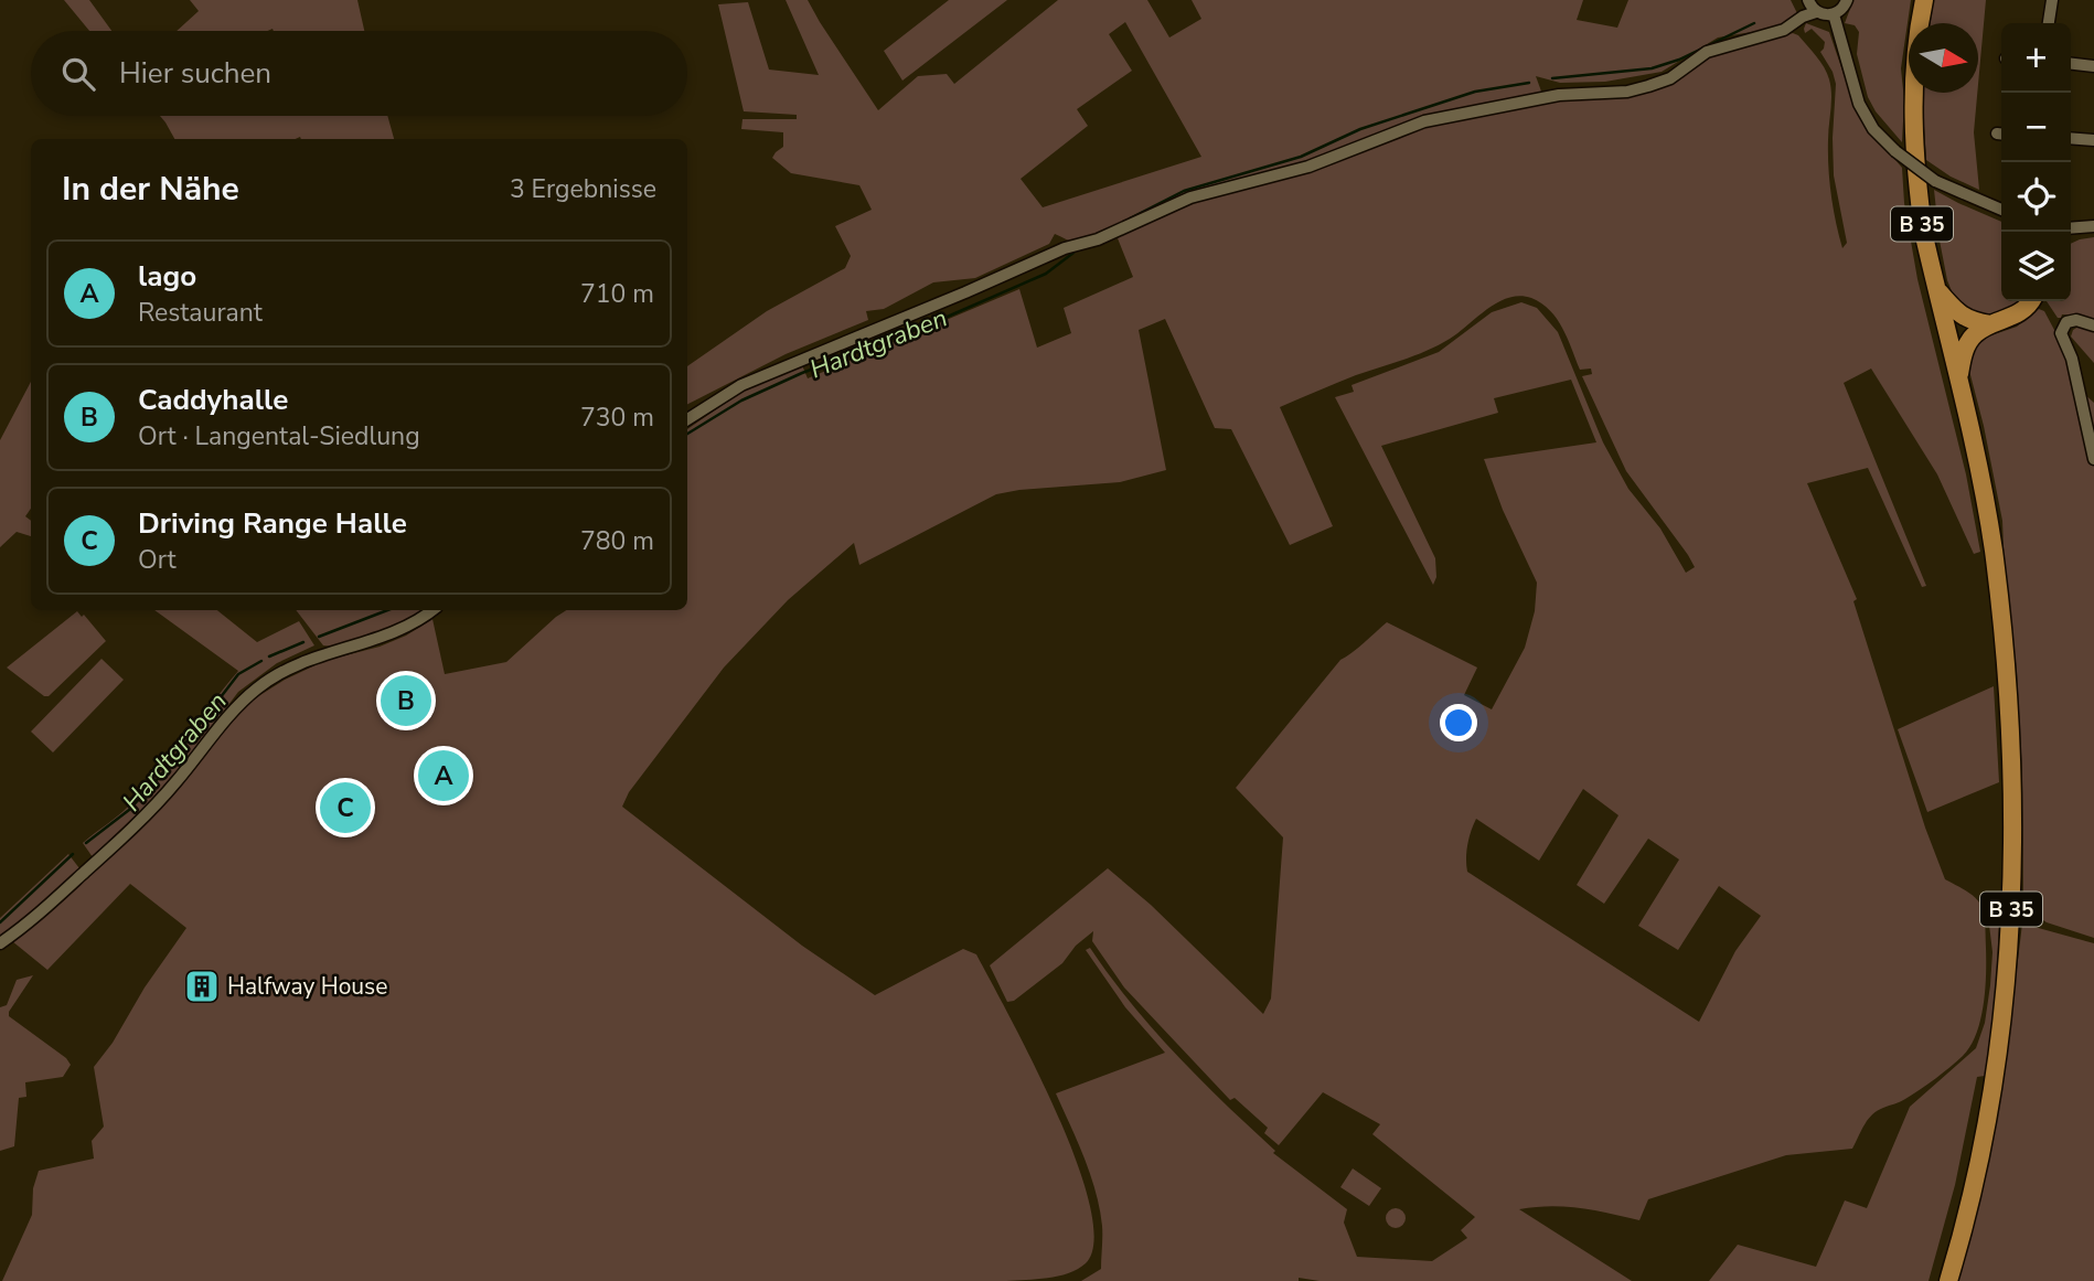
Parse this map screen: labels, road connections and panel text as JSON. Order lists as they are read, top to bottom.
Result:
{
  "streets": {
    "main road": ["B 35"]
  },
  "water": ["Hardtgraben"],
  "places": {
    "building": ["Halfway House"]
  },
  "north": "right",
  "page": {
    "map_buttons": ["+", "−"],
    "search": "Hier suchen",
    "heading": ["In der Nähe", "3 Ergebnisse"],
    "list": [
      {
        "mark": "A",
        "name": "lago",
        "note": "Restaurant",
        "value": "710 m"
      },
      {
        "mark": "B",
        "name": "Caddyhalle",
        "note": "Ort · Langental-Siedlung",
        "value": "730 m"
      },
      {
        "mark": "C",
        "name": "Driving Range Halle",
        "note": "Ort",
        "value": "780 m"
      }
    ],
    "pins": ["B", "A", "C"]
  }
}
